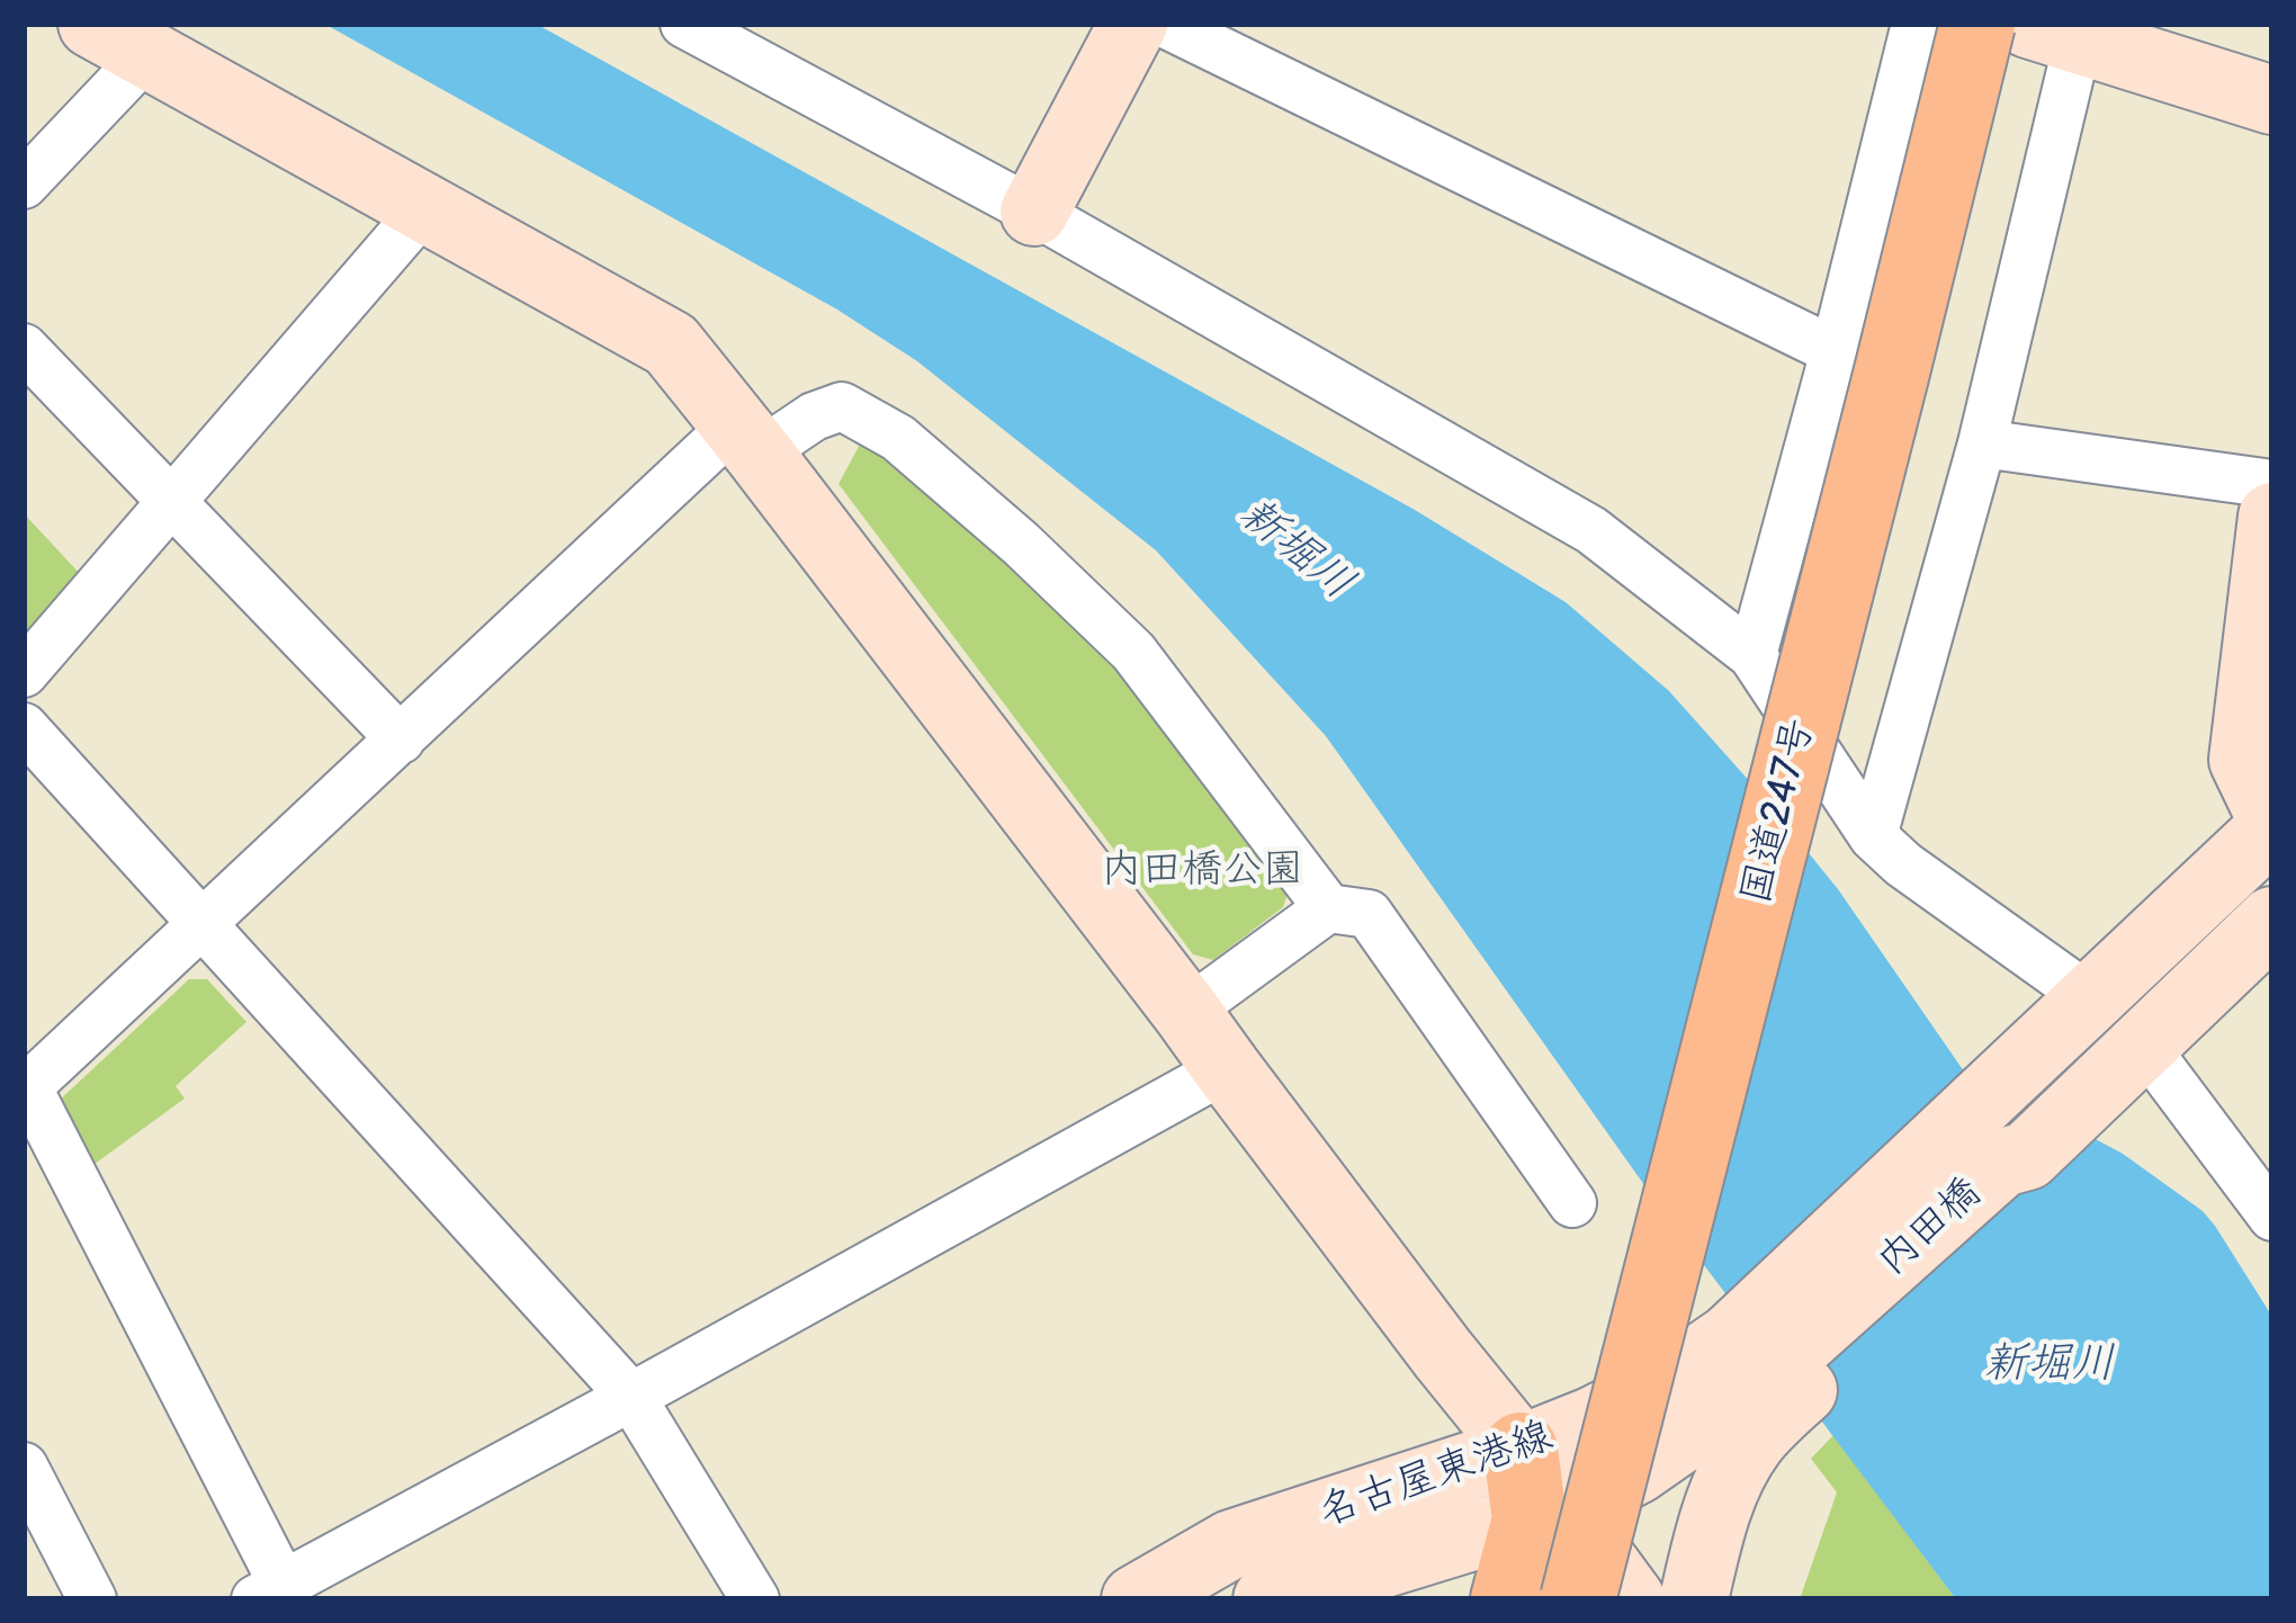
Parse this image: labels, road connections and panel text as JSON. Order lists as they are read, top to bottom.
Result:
{
  "streets": {
    "highway": ["国道247号"],
    "street": ["内田橋", "名古屋東港線"]
  },
  "crossings": [
    ["内田橋", "名古屋東港線"]
  ],
  "water": ["新堀川"],
  "parks": ["内田橋公園"]
}
